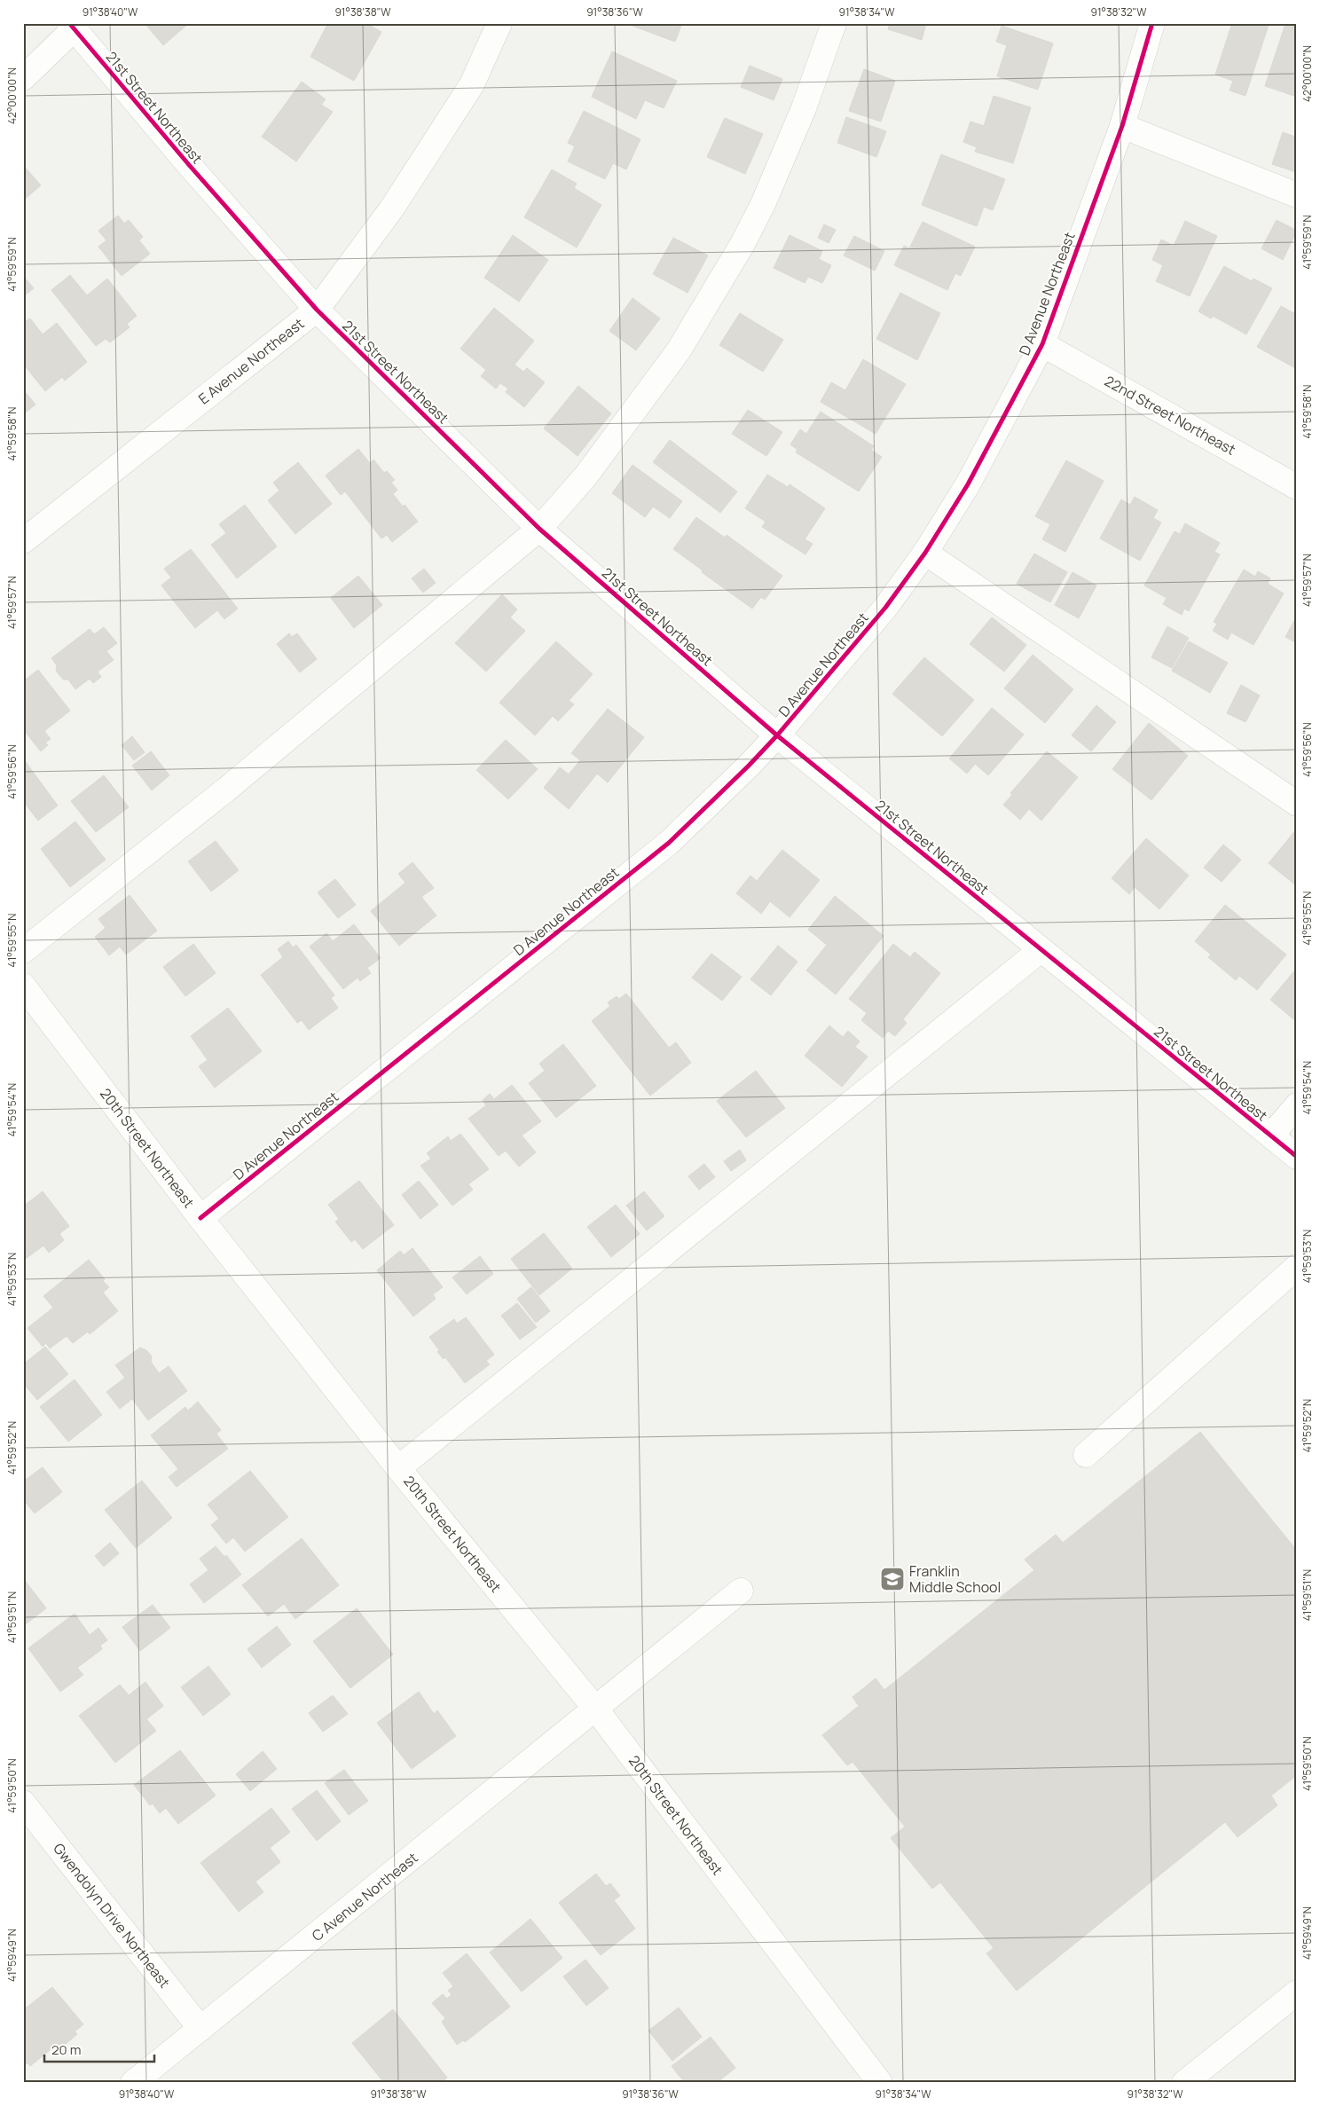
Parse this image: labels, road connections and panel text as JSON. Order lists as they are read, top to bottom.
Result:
{
  "streets": {
    "street": [
      "21st Street Northeast",
      "D Avenue Northeast",
      "E Avenue Northeast",
      "22nd Street Northeast",
      "20th Street Northeast",
      "C Avenue Northeast",
      "Gwendolyn Drive Northeast"
    ]
  },
  "crossings": [
    ["21st Street Northeast", "D Avenue Northeast"],
    ["21st Street Northeast", "E Avenue Northeast"],
    ["D Avenue Northeast", "22nd Street Northeast"],
    ["D Avenue Northeast", "20th Street Northeast"],
    ["20th Street Northeast", "C Avenue Northeast"],
    ["C Avenue Northeast", "Gwendolyn Drive Northeast"]
  ],
  "places": {
    "school or university": ["Franklin Middle School"]
  },
  "scale_bar": "20 m",
  "coordinates": [
    "91°38'40\"W",
    "91°38'38\"W",
    "91°38'36\"W",
    "91°38'34\"W",
    "91°38'32\"W",
    "42°00'00\"N",
    "41°59'59\"N",
    "41°59'58\"N",
    "41°59'57\"N",
    "41°59'56\"N",
    "41°59'55\"N",
    "41°59'54\"N",
    "41°59'53\"N",
    "41°59'52\"N",
    "41°59'51\"N",
    "41°59'50\"N",
    "41°59'49\"N"
  ]
}
